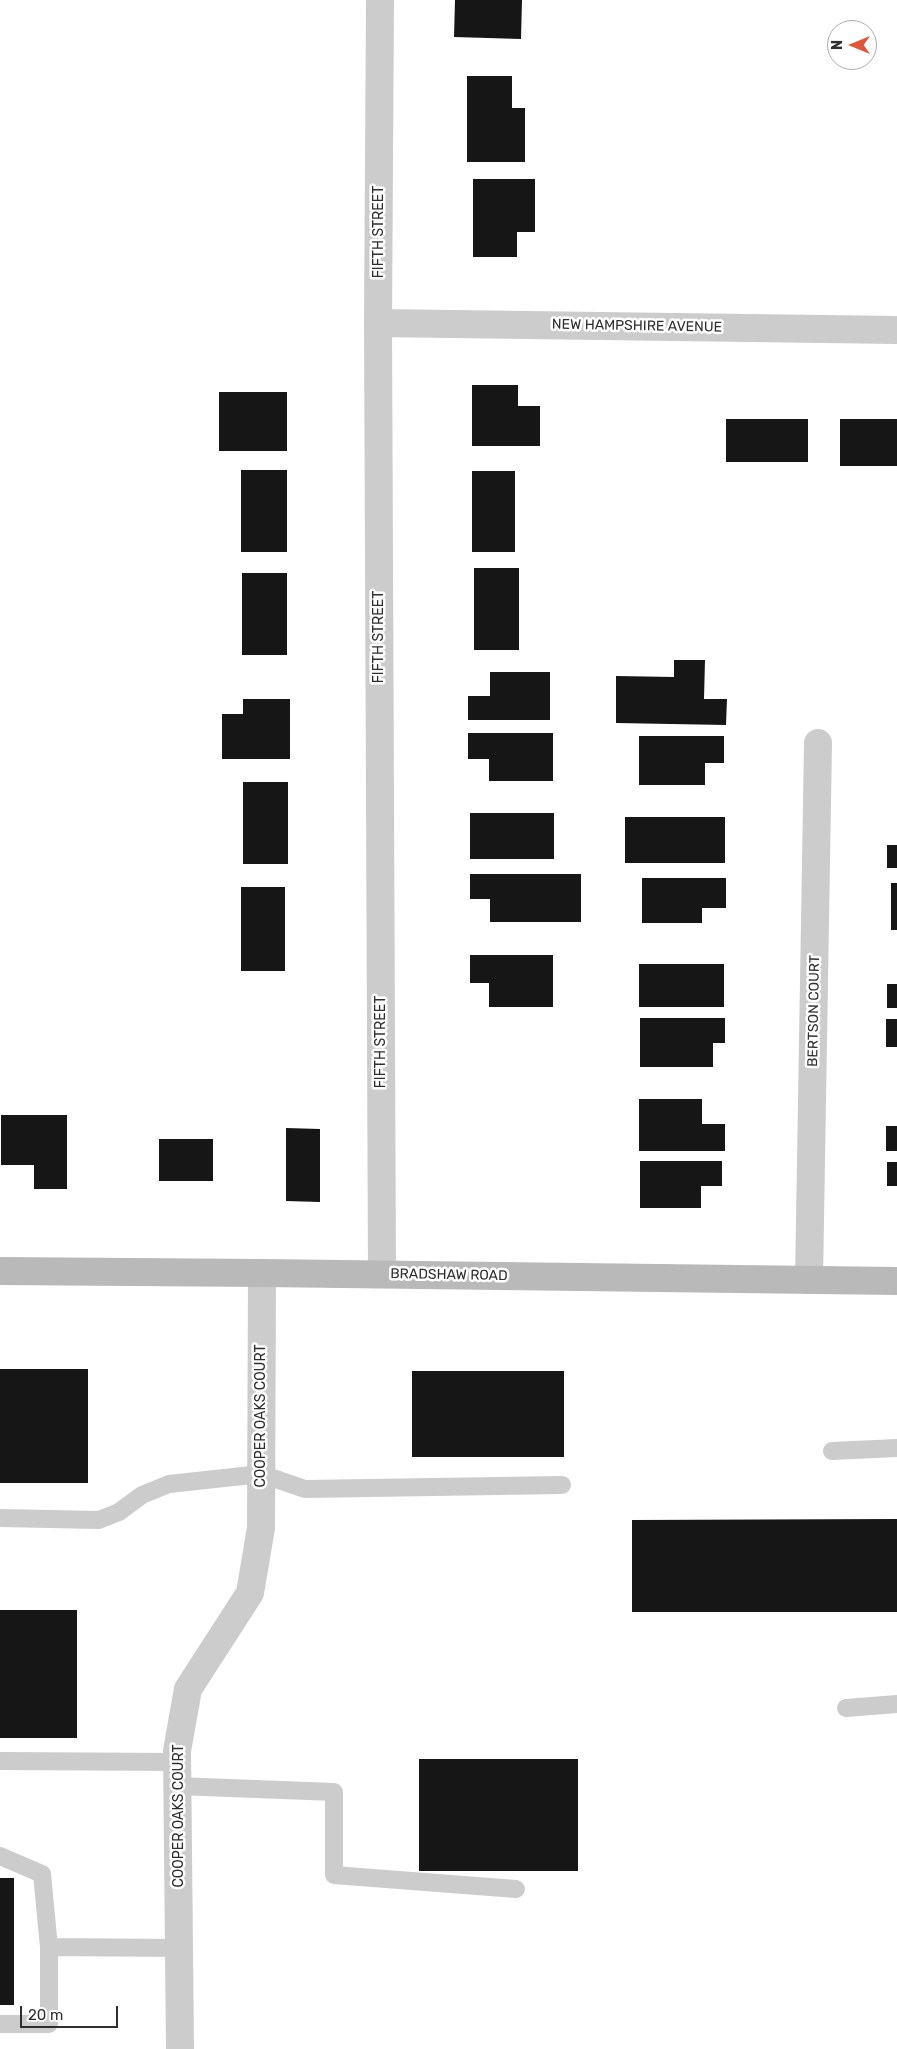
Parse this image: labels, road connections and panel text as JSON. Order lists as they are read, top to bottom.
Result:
{
  "streets": {
    "street": [
      "FIFTH STREET",
      "NEW HAMPSHIRE AVENUE",
      "BERTSON COURT",
      "BRADSHAW ROAD",
      "COOPER OAKS COURT"
    ]
  },
  "crossings": [
    ["FIFTH STREET", "NEW HAMPSHIRE AVENUE"],
    ["FIFTH STREET", "BRADSHAW ROAD"],
    ["BERTSON COURT", "BRADSHAW ROAD"],
    ["BRADSHAW ROAD", "COOPER OAKS COURT"]
  ],
  "scale_bar": "20 m",
  "north": "left"
}
